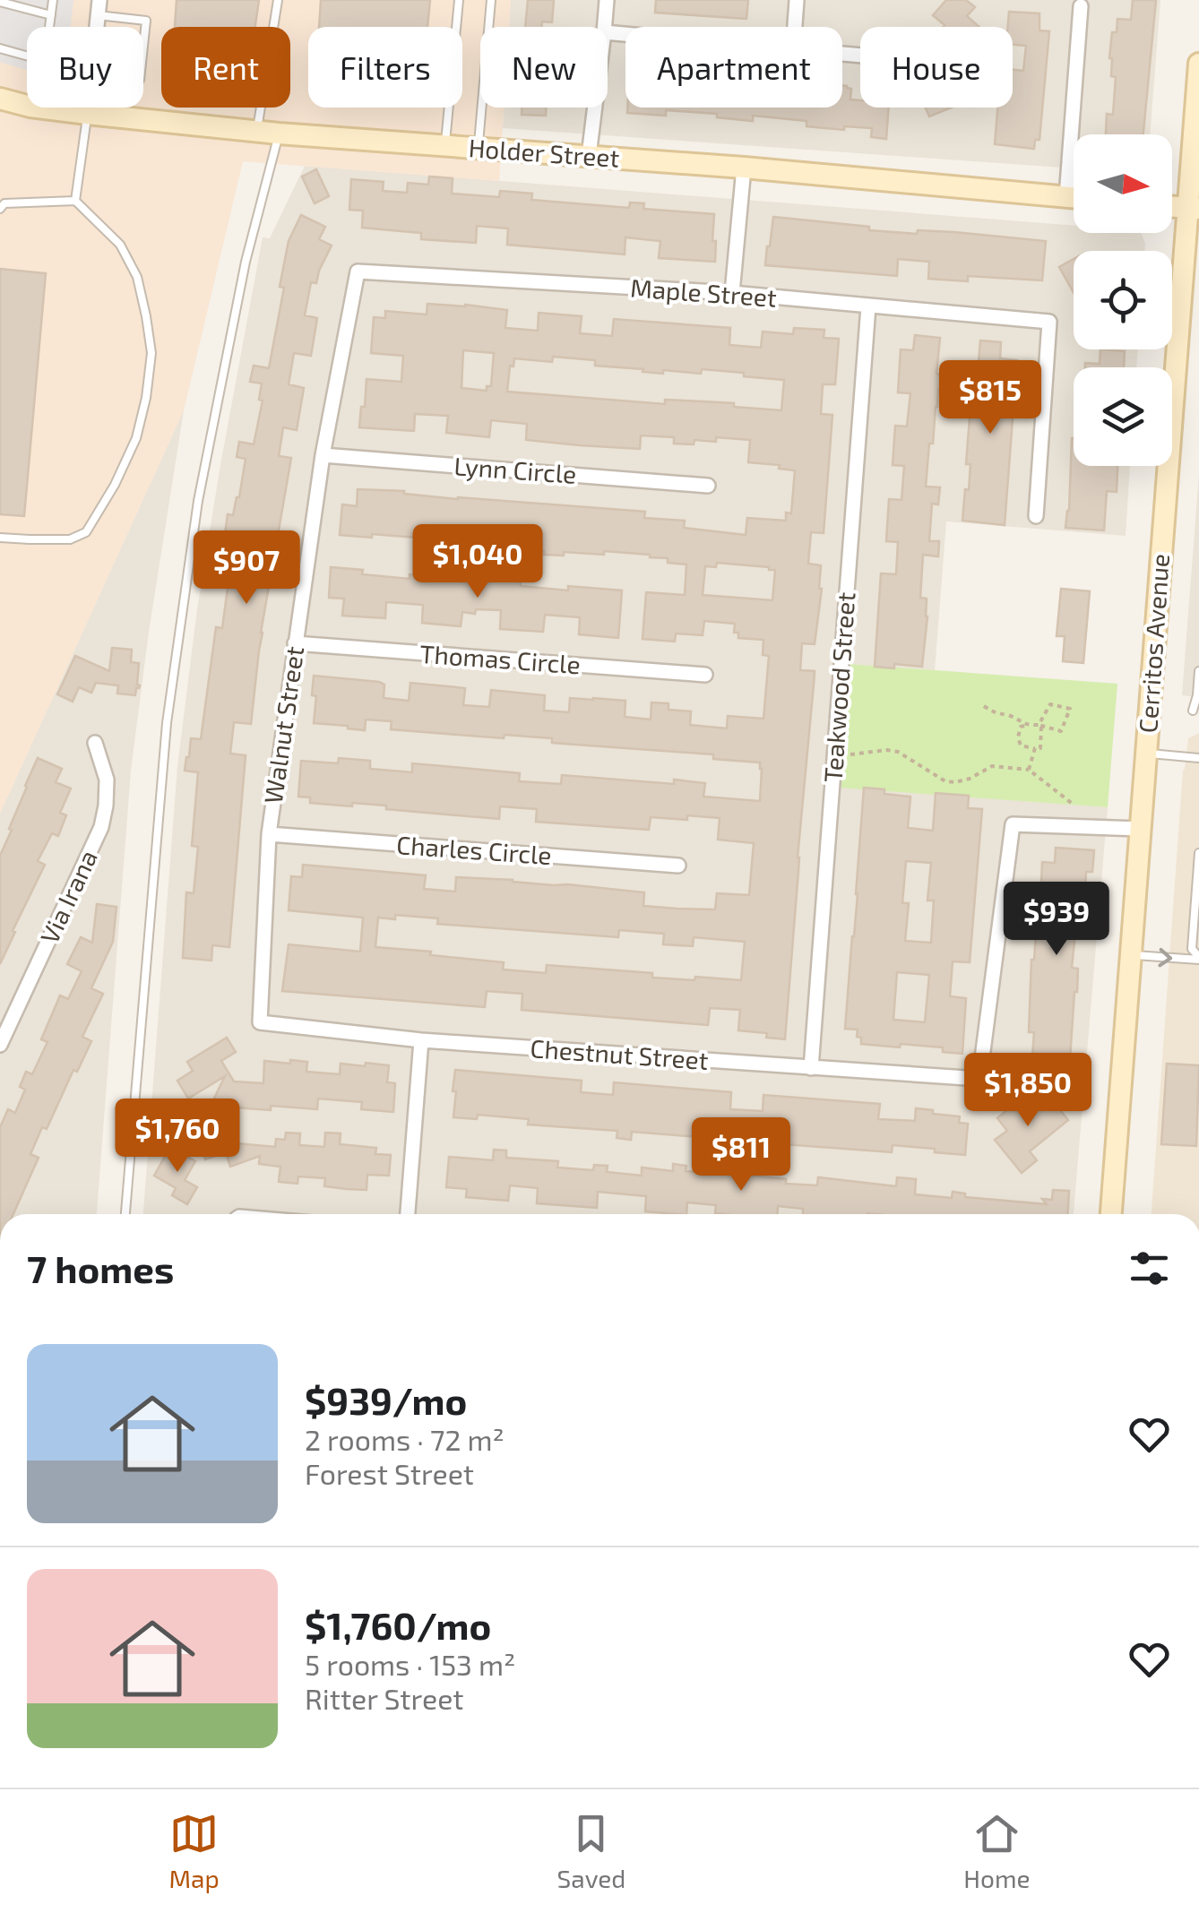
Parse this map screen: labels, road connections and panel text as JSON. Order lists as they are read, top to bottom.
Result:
{
  "streets": {
    "main road": ["Holder Street", "Cerritos Avenue"],
    "street": [
      "Maple Street",
      "Lynn Circle",
      "Thomas Circle",
      "Teakwood Street",
      "Walnut Street",
      "Charles Circle",
      "Via Irana",
      "Chestnut Street"
    ]
  },
  "crossings": [
    ["Maple Street", "Teakwood Street"],
    ["Maple Street", "Walnut Street"],
    ["Lynn Circle", "Walnut Street"],
    ["Cerritos Avenue", "Chestnut Street"],
    ["Thomas Circle", "Walnut Street"],
    ["Teakwood Street", "Chestnut Street"],
    ["Walnut Street", "Charles Circle"],
    ["Walnut Street", "Chestnut Street"]
  ],
  "north": "right",
  "page": {
    "chip": [
      "Buy",
      "Rent",
      "Filters",
      "New",
      "Apartment",
      "House"
    ],
    "price": [
      "$815",
      "$1,040",
      "$907",
      "$939",
      "$1,850",
      "$1,760",
      "$811"
    ],
    "heading": "7 homes",
    "list": [
      {
        "name": "$939/mo",
        "note": "2 rooms · 72 m² · Forest Street"
      },
      {
        "name": "$1,760/mo",
        "note": "5 rooms · 153 m² · Ritter Street"
      }
    ],
    "tabs": ["Map", "Saved", "Home"]
  }
}
